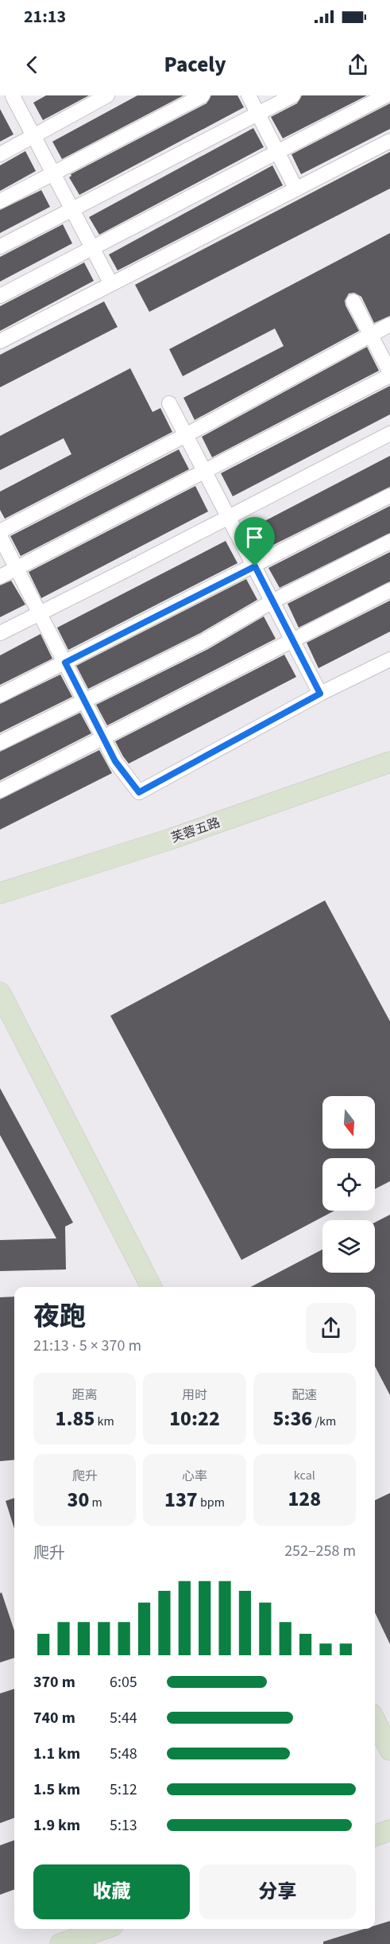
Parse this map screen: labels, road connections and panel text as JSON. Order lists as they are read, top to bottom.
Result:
{
  "streets": {
    "street": ["芙蓉五路"]
  },
  "north": "bottom",
  "page": {
    "status": "21:13",
    "header": "Pacely",
    "heading": ["夜跑", "21:13 · 5 × 370 m"],
    "stats": [
      ["距离", "1.85 km"],
      ["用时", "10:22"],
      ["配速", "5:36 /km"],
      ["爬升", "30 m"],
      ["心率", "137 bpm"],
      ["kcal", "128"]
    ],
    "chart": ["爬升", "252–258 m"],
    "list": [
      {
        "name": "370 m",
        "note": "6:05"
      },
      {
        "name": "740 m",
        "note": "5:44"
      },
      {
        "name": "1.1 km",
        "note": "5:48"
      },
      {
        "name": "1.5 km",
        "note": "5:12"
      },
      {
        "name": "1.9 km",
        "note": "5:13"
      }
    ],
    "buttons": ["收藏", "分享"]
  }
}
